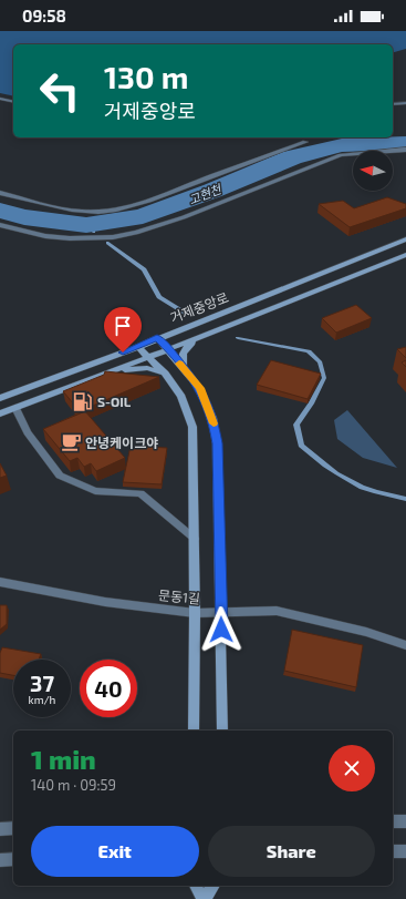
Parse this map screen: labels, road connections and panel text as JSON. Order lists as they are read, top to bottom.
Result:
{
  "streets": {
    "street": ["거제중앙로", "문동1길"]
  },
  "water": ["고현천"],
  "places": {
    "fuel station": ["S-OIL"],
    "cafe": ["안녕케이크야"]
  },
  "north": "left",
  "page": {
    "status": "09:58",
    "turn": ["130 m", "거제중앙로"],
    "speed": "37 km/h",
    "limit": "40",
    "heading": ["1 min", "140 m · 09:59"],
    "buttons": ["Exit", "Share"]
  }
}
